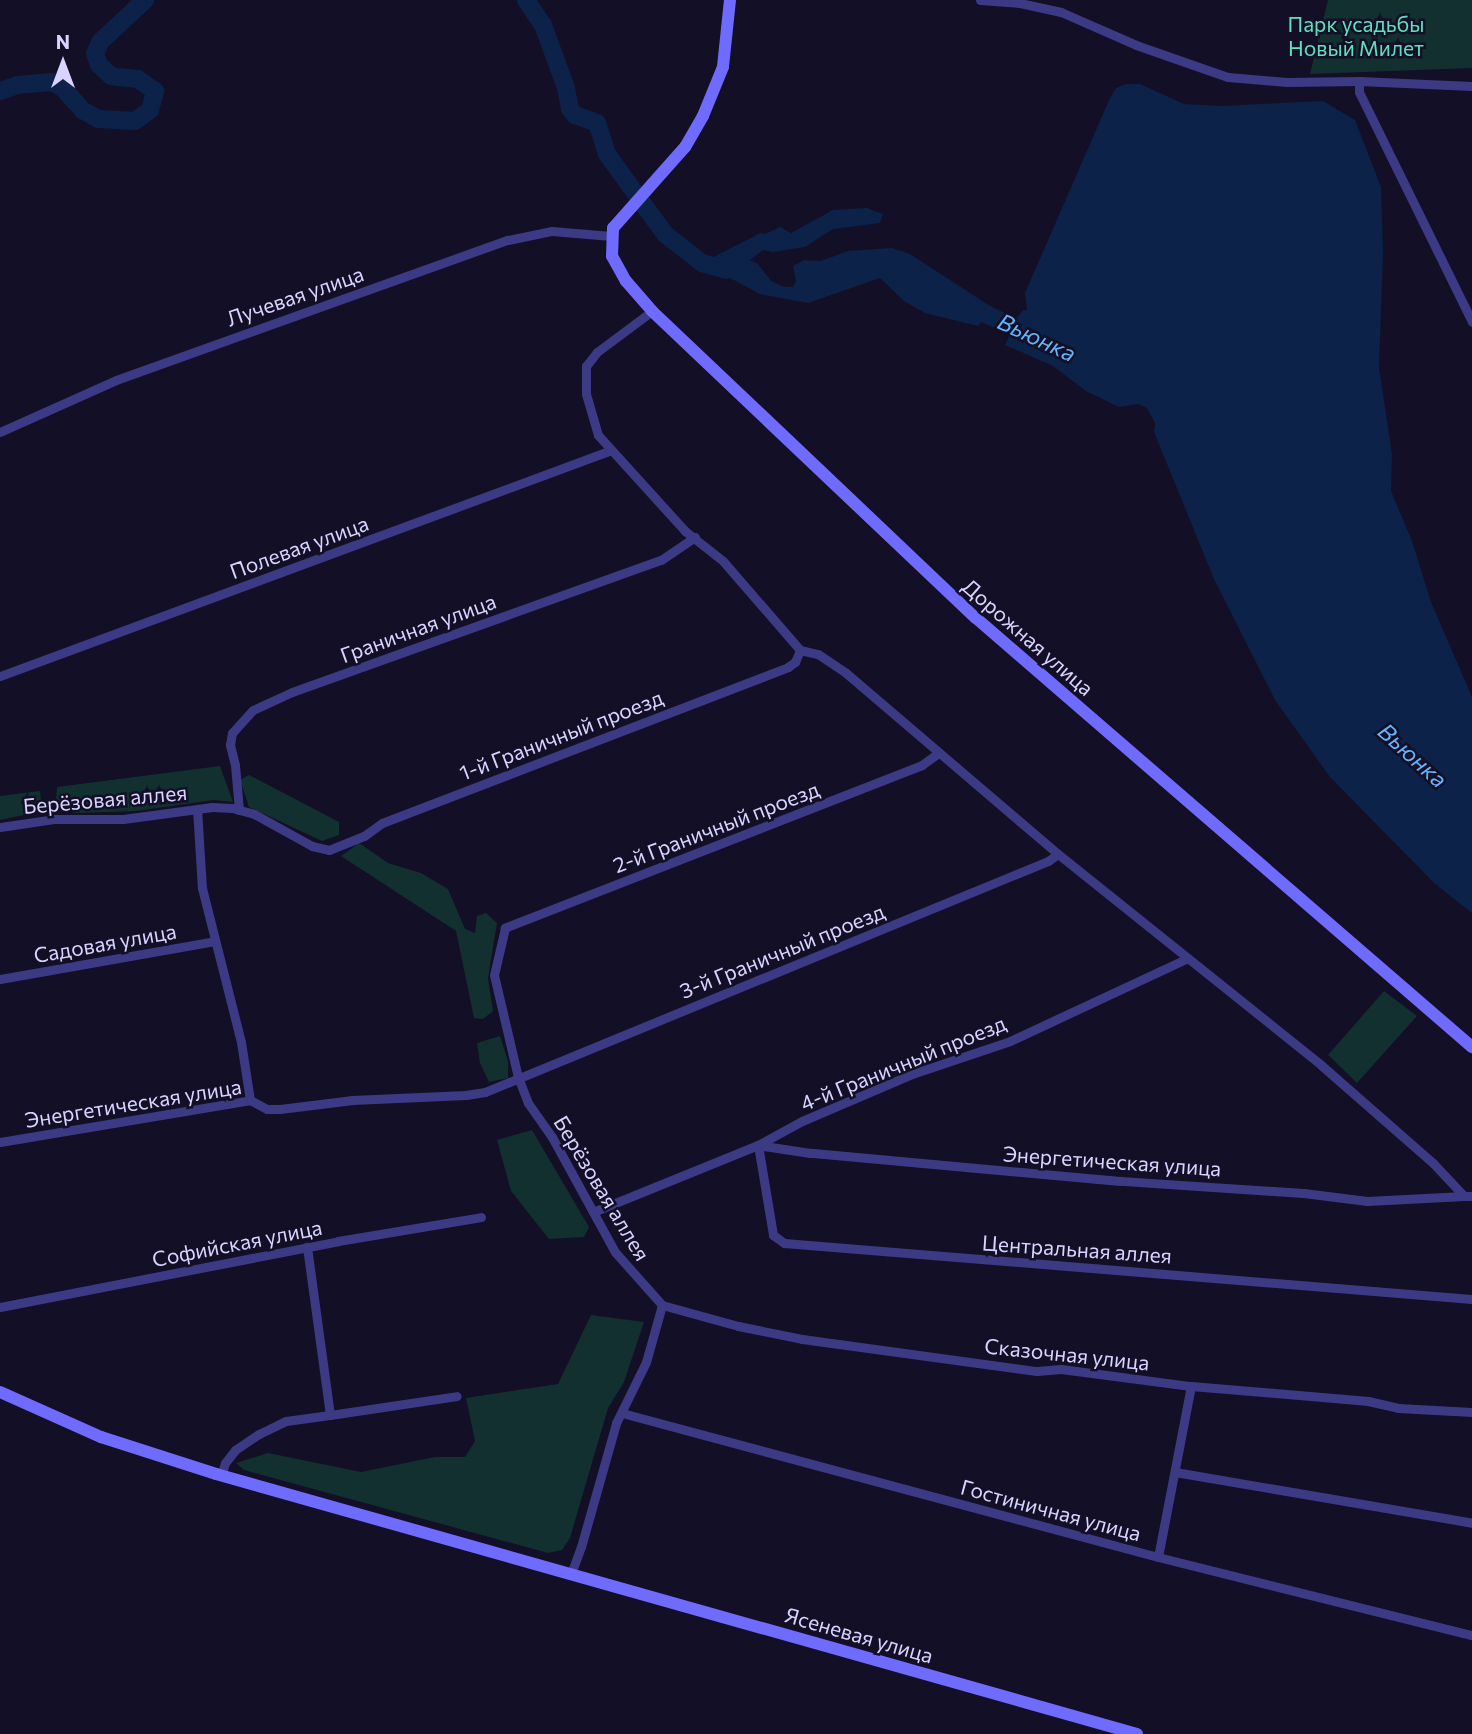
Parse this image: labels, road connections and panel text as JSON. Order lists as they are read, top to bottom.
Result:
{
  "streets": {
    "main road": ["Дорожная улица", "Ясеневая улица"],
    "street": [
      "Лучевая улица",
      "Полевая улица",
      "Граничная улица",
      "1-й Граничный проезд",
      "Берёзовая аллея",
      "2-й Граничный проезд",
      "Садовая улица",
      "3-й Граничный проезд",
      "4-й Граничный проезд",
      "Энергетическая улица",
      "Софийская улица",
      "Центральная аллея",
      "Сказочная улица",
      "Гостиничная улица"
    ]
  },
  "crossings": [
    ["Лучевая улица", "Дорожная улица"],
    ["Граничная улица", "Берёзовая аллея"],
    ["1-й Граничный проезд", "Берёзовая аллея"],
    ["Берёзовая аллея", "2-й Граничный проезд"],
    ["Берёзовая аллея", "3-й Граничный проезд"],
    ["Берёзовая аллея", "4-й Граничный проезд"],
    ["Берёзовая аллея", "Энергетическая улица"],
    ["Берёзовая аллея", "Сказочная улица"],
    ["3-й Граничный проезд", "Энергетическая улица"],
    ["4-й Граничный проезд", "Энергетическая улица"],
    ["4-й Граничный проезд", "Центральная аллея"],
    ["Энергетическая улица", "Центральная аллея"]
  ],
  "water": ["Вьюнка"],
  "parks": ["Парк усадьбы Новый Милет"],
  "north": "top"
}
